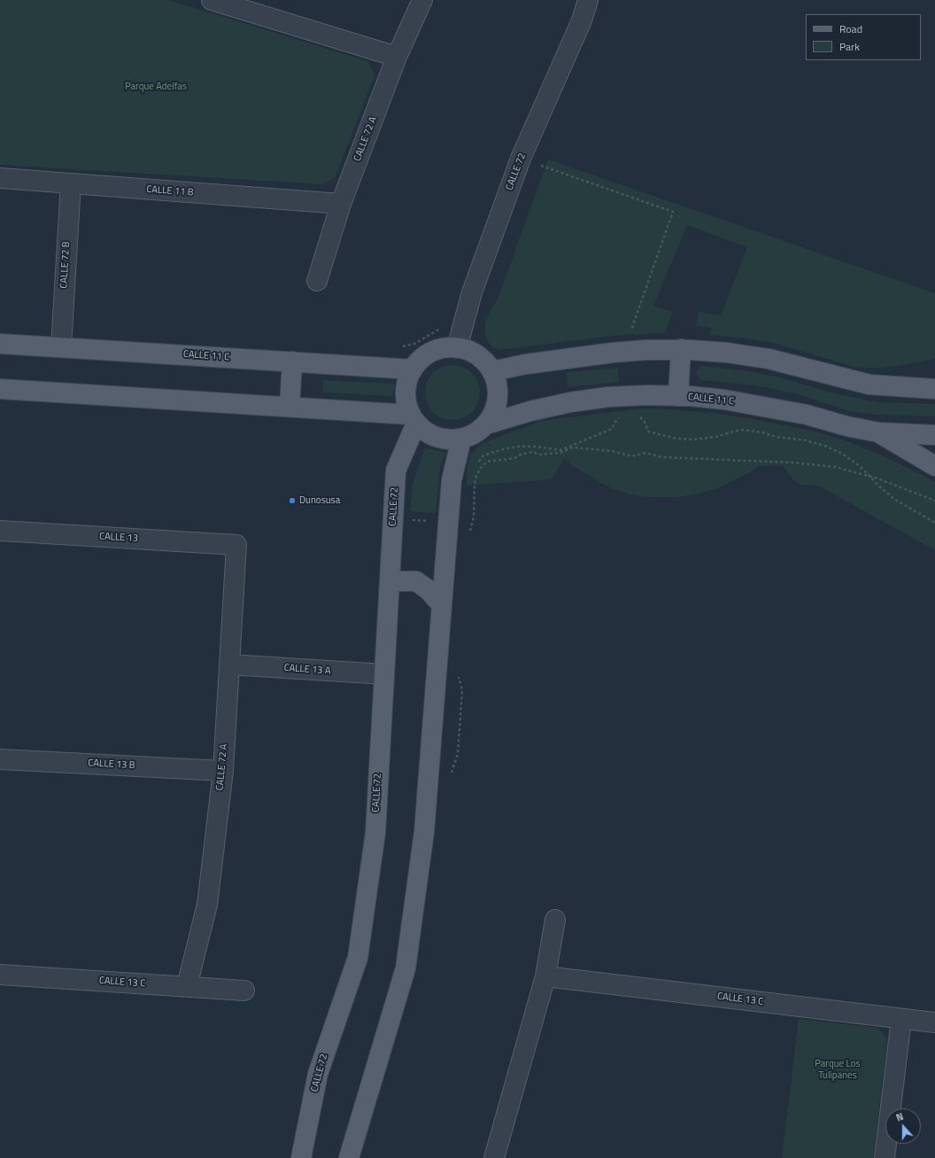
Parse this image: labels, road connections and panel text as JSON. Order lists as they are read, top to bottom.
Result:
{
  "streets": {
    "main road": ["CALLE 72", "CALLE 11 C"],
    "street": [
      "CALLE 72 A",
      "CALLE 11 B",
      "CALLE 72 B",
      "CALLE 13",
      "CALLE 13 A",
      "CALLE 13 B",
      "CALLE 13 C"
    ]
  },
  "crossings": [
    ["CALLE 72 A", "CALLE 11 B"],
    ["CALLE 72 A", "CALLE 13"],
    ["CALLE 72 A", "CALLE 13 A"],
    ["CALLE 72 A", "CALLE 13 B"],
    ["CALLE 72 A", "CALLE 13 C"],
    ["CALLE 72", "CALLE 11 C"],
    ["CALLE 72", "CALLE 13 A"],
    ["CALLE 11 B", "CALLE 72 B"],
    ["CALLE 72 B", "CALLE 11 C"]
  ],
  "parks": ["Parque Adelfas", "Parque Los Tulipanes"],
  "places": ["Dunosusa"],
  "legend": ["Road", "Park"],
  "north": "top"
}
